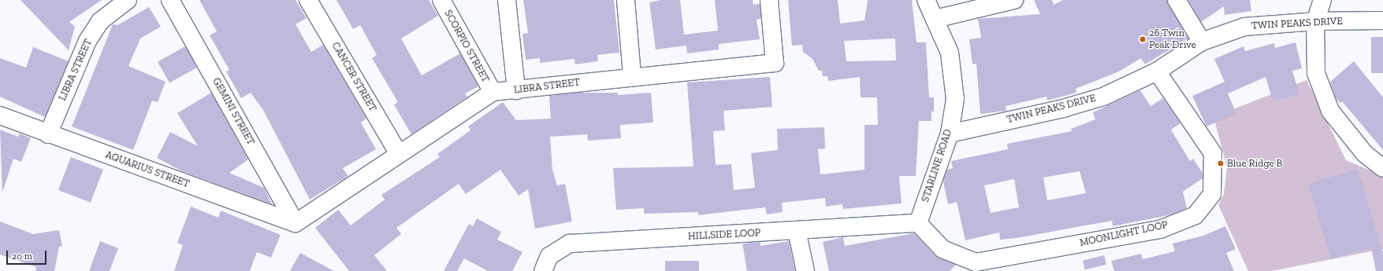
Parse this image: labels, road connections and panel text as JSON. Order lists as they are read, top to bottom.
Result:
{
  "streets": {
    "street": [
      "TWIN PEAKS DRIVE",
      "SCORPIO STREET",
      "LIBRA STREET",
      "CANCER STREET",
      "GEMINI STREET",
      "STARLINE ROAD",
      "AQUARIUS STREET",
      "MOONLIGHT LOOP",
      "HILLSIDE LOOP"
    ]
  },
  "crossings": [
    ["TWIN PEAKS DRIVE", "STARLINE ROAD"],
    ["TWIN PEAKS DRIVE", "MOONLIGHT LOOP"],
    ["SCORPIO STREET", "LIBRA STREET"],
    ["LIBRA STREET", "CANCER STREET"],
    ["LIBRA STREET", "GEMINI STREET"],
    ["LIBRA STREET", "AQUARIUS STREET"],
    ["GEMINI STREET", "AQUARIUS STREET"],
    ["STARLINE ROAD", "MOONLIGHT LOOP"],
    ["STARLINE ROAD", "HILLSIDE LOOP"],
    ["MOONLIGHT LOOP", "HILLSIDE LOOP"]
  ],
  "places": ["26 Twin Peak Drive", "Blue Ridge B"],
  "scale_bar": "20 m"
}
